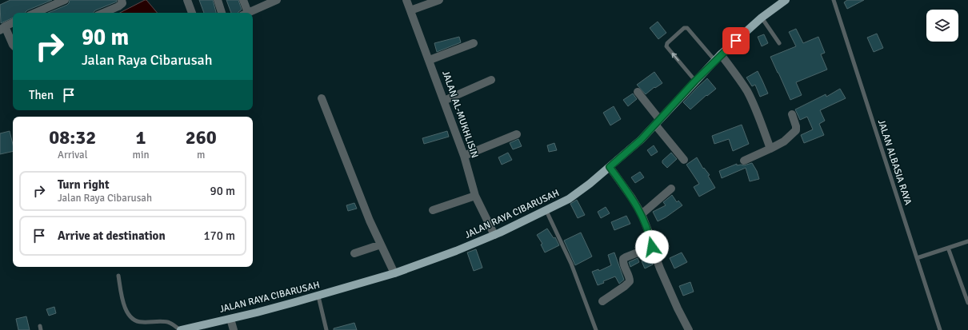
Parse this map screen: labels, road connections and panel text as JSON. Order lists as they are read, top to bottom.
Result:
{
  "streets": {
    "main road": ["JALAN RAYA CIBARUSAH"],
    "street": ["JALAN AL-MUKHLISIN"],
    "lane": ["JALAN ALBASIA RAYA"]
  },
  "crossings": [
    ["JALAN AL-MUKHLISIN", "JALAN RAYA CIBARUSAH"]
  ],
  "page": {
    "turn": ["90 m", "Jalan Raya Cibarusah"],
    "then": "Then",
    "eta": [
      "08:32",
      "Arrival",
      "1",
      "min",
      "260",
      "m"
    ],
    "list": [
      {
        "name": "Turn right",
        "note": "Jalan Raya Cibarusah",
        "value": "90 m"
      },
      {
        "name": "Arrive at destination",
        "value": "170 m"
      }
    ]
  }
}
